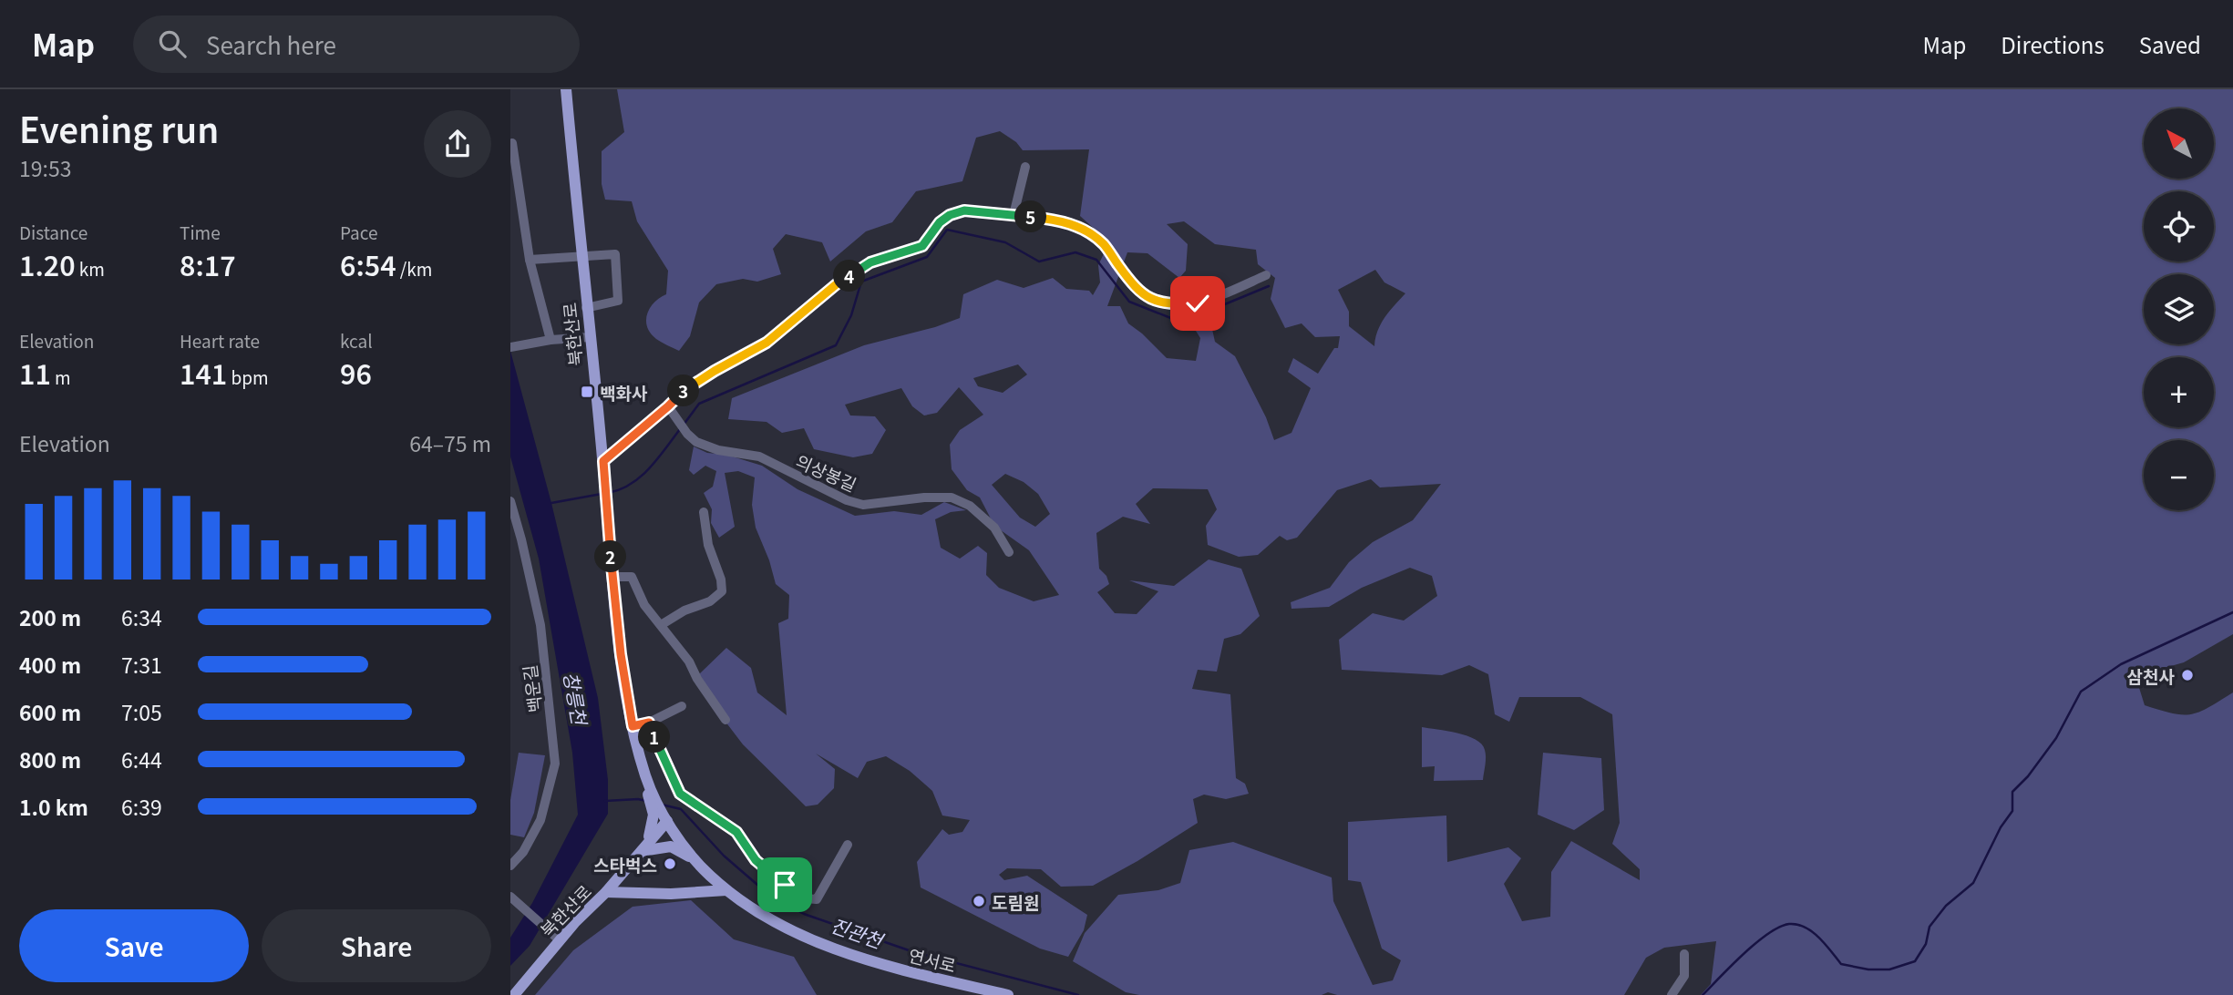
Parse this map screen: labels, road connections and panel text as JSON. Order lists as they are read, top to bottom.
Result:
{
  "streets": {
    "main road": ["북한산로", "연서로"],
    "street": ["의상봉길", "백운길"]
  },
  "crossings": [
    ["북한산로", "연서로"]
  ],
  "water": ["창릉천", "진관천"],
  "places": {
    "transit": ["백화사"],
    "other": ["삼천사", "스타벅스", "도림원"]
  },
  "north": "top left",
  "page": {
    "header": "Map",
    "search": "Search here",
    "nav": ["Map", "Directions", "Saved"],
    "heading": ["Evening run", "19:53"],
    "map_buttons": ["+", "−"],
    "stats": [
      ["Distance", "1.20 km"],
      ["Time", "8:17"],
      ["Pace", "6:54 /km"],
      ["Elevation", "11 m"],
      ["Heart rate", "141 bpm"],
      ["kcal", "96"]
    ],
    "pins": [
      "5",
      "4",
      "3",
      "2",
      "1"
    ],
    "chart": ["Elevation", "64–75 m"],
    "list": [
      {
        "name": "200 m",
        "note": "6:34"
      },
      {
        "name": "400 m",
        "note": "7:31"
      },
      {
        "name": "600 m",
        "note": "7:05"
      },
      {
        "name": "800 m",
        "note": "6:44"
      },
      {
        "name": "1.0 km",
        "note": "6:39"
      }
    ],
    "buttons": ["Save", "Share"]
  }
}
